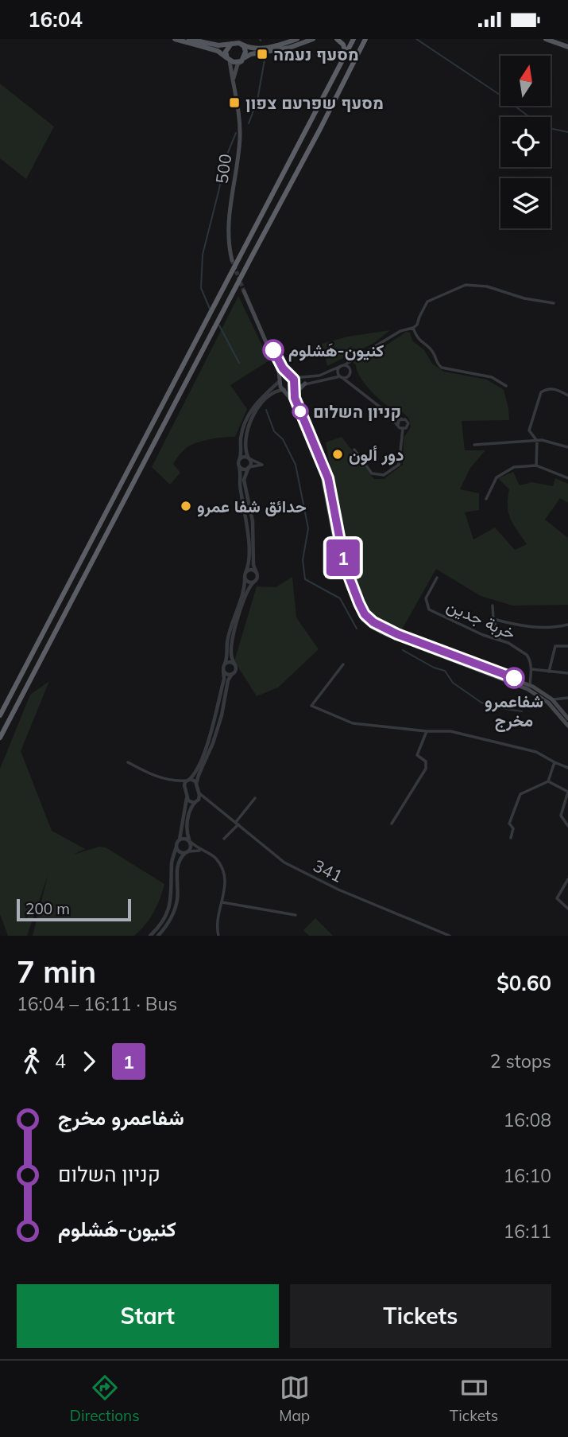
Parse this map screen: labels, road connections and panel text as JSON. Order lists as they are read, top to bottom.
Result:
{
  "streets": {
    "main road": ["500"],
    "street": ["خربة جدين", "341"]
  },
  "places": {
    "transit": ["מסעף נעמה", "מסעף שפרעם צפון"],
    "other": [
      "كنيون-هَشلوم",
      "קניון השלום",
      "دور ألون",
      "حدائق شفا عمرو",
      "شفاعمرو مخرج"
    ]
  },
  "lines": ["bus line 1"],
  "scale_bar": "200 m",
  "north": "top",
  "page": {
    "status": "16:04",
    "on_map": "1",
    "scale": "200 m",
    "heading": ["7 min", "16:04 – 16:11 · Bus", "$0.60"],
    "legs": ["4", "1", "2 stops"],
    "list": [
      {
        "name": "شفاعمرو مخرج",
        "value": "16:08"
      },
      {
        "name": "קניון השלום",
        "value": "16:10"
      },
      {
        "name": "كنيون-هَشلوم",
        "value": "16:11"
      }
    ],
    "buttons": ["Start", "Tickets"],
    "tabs": ["Directions", "Map", "Tickets"]
  }
}
